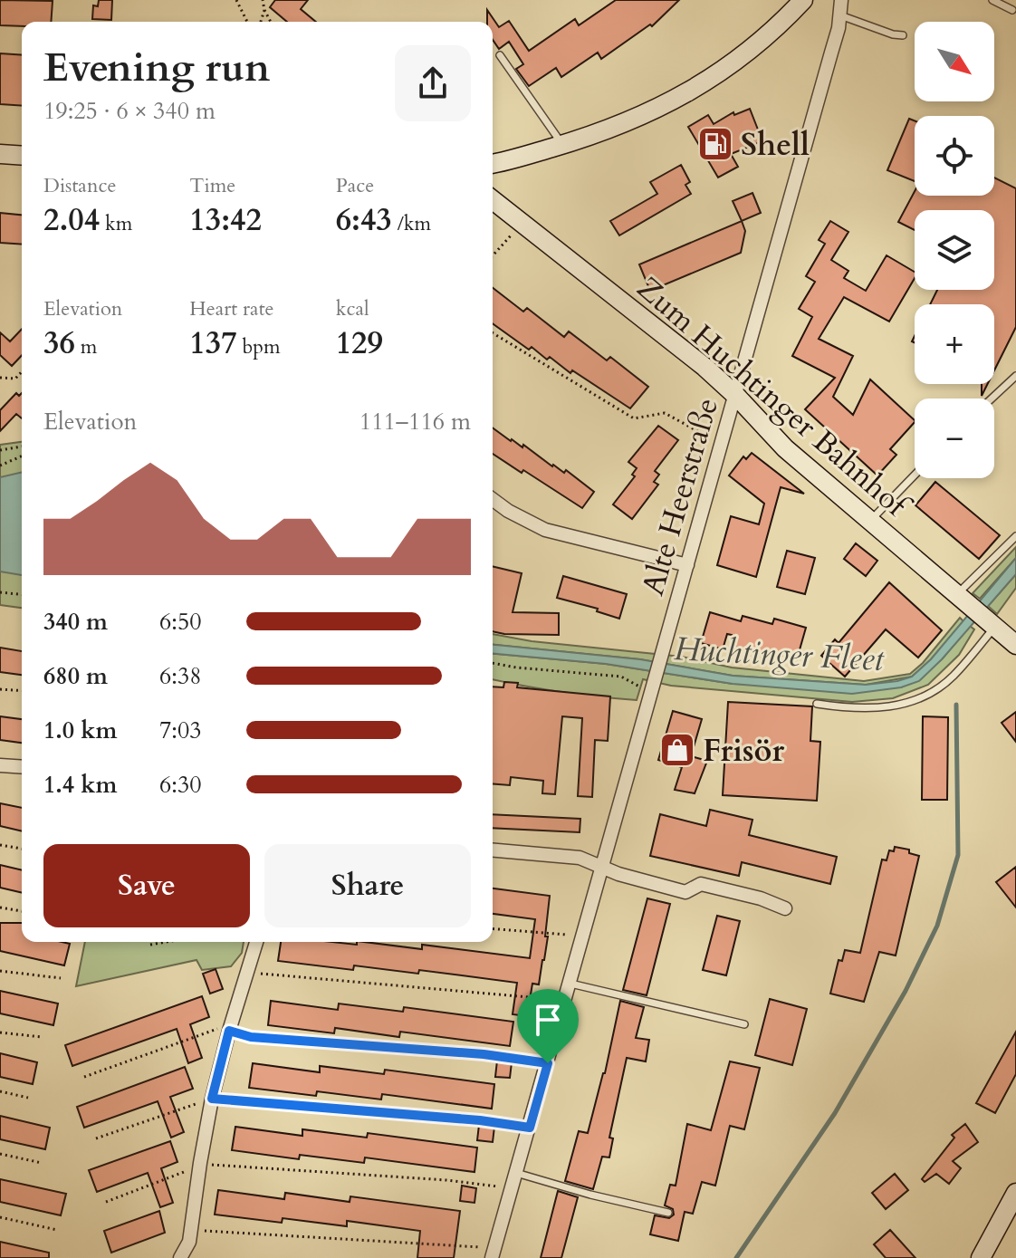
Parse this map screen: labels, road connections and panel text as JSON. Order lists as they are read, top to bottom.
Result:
{
  "streets": {
    "street": ["Zum Huchtinger Bahnhof", "Alte Heerstraße"]
  },
  "crossings": [
    ["Zum Huchtinger Bahnhof", "Alte Heerstraße"]
  ],
  "water": ["Huchtinger Fleet"],
  "places": {
    "fuel station": ["Shell"],
    "shop": ["Frisör"]
  },
  "north": "bottom right",
  "page": {
    "map_buttons": ["+", "−"],
    "heading": ["Evening run", "19:25 · 6 × 340 m"],
    "stats": [
      ["Distance", "2.04 km"],
      ["Time", "13:42"],
      ["Pace", "6:43 /km"],
      ["Elevation", "36 m"],
      ["Heart rate", "137 bpm"],
      ["kcal", "129"]
    ],
    "chart": ["Elevation", "111–116 m"],
    "list": [
      {
        "name": "340 m",
        "note": "6:50"
      },
      {
        "name": "680 m",
        "note": "6:38"
      },
      {
        "name": "1.0 km",
        "note": "7:03"
      },
      {
        "name": "1.4 km",
        "note": "6:30"
      }
    ],
    "buttons": ["Save", "Share"]
  }
}
